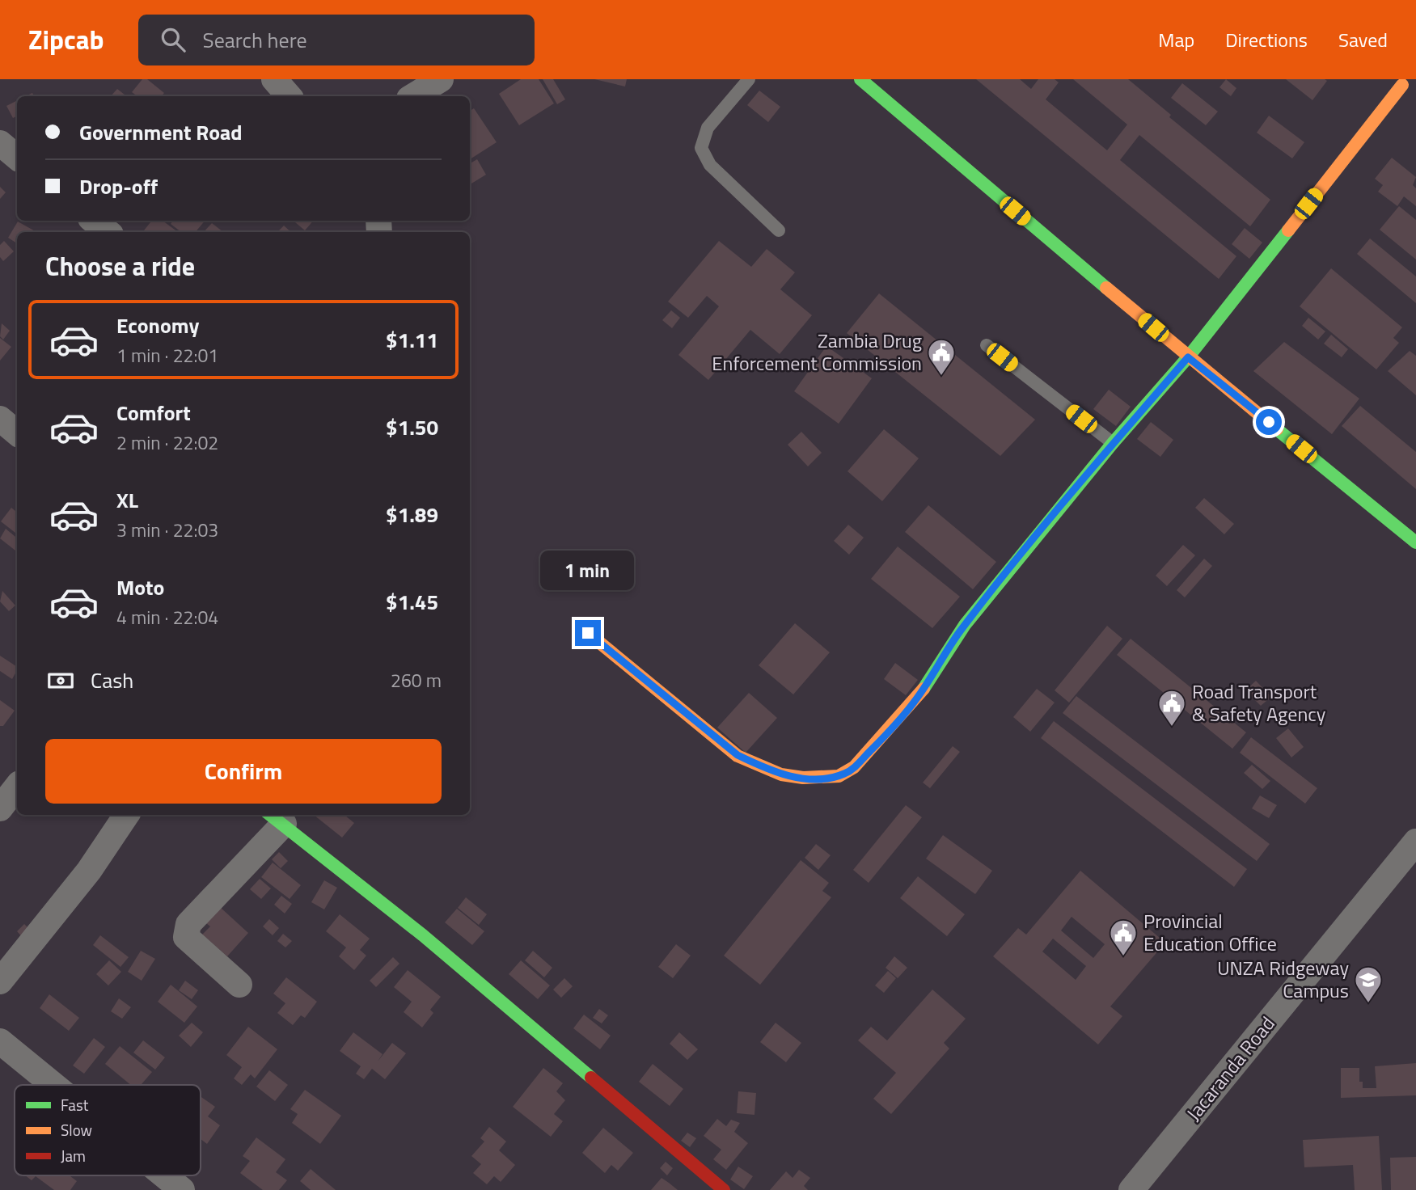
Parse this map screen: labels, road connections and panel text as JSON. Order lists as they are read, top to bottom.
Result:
{
  "streets": {
    "street": ["Jacaranda Road"]
  },
  "places": {
    "public building": ["Zambia Drug Enforcement Commission", "Road Transport & Safety Agency", "Provincial Education Office"],
    "school or university": ["UNZA Ridgeway Campus"]
  },
  "legend": ["Fast", "Slow", "Jam"],
  "page": {
    "header": "Zipcab",
    "search": "Search here",
    "nav": ["Map", "Directions", "Saved"],
    "banner": ["Government Road", "Drop-off"],
    "heading": "Choose a ride",
    "list": [
      {
        "name": "Economy",
        "note": "1 min · 22:01",
        "value": "$1.11"
      },
      {
        "name": "Comfort",
        "note": "2 min · 22:02",
        "value": "$1.50"
      },
      {
        "name": "XL",
        "note": "3 min · 22:03",
        "value": "$1.89"
      },
      {
        "name": "Moto",
        "note": "4 min · 22:04",
        "value": "$1.45"
      }
    ],
    "bubble": "1 min",
    "pay": ["Cash", "260 m"],
    "buttons": "Confirm"
  }
}
